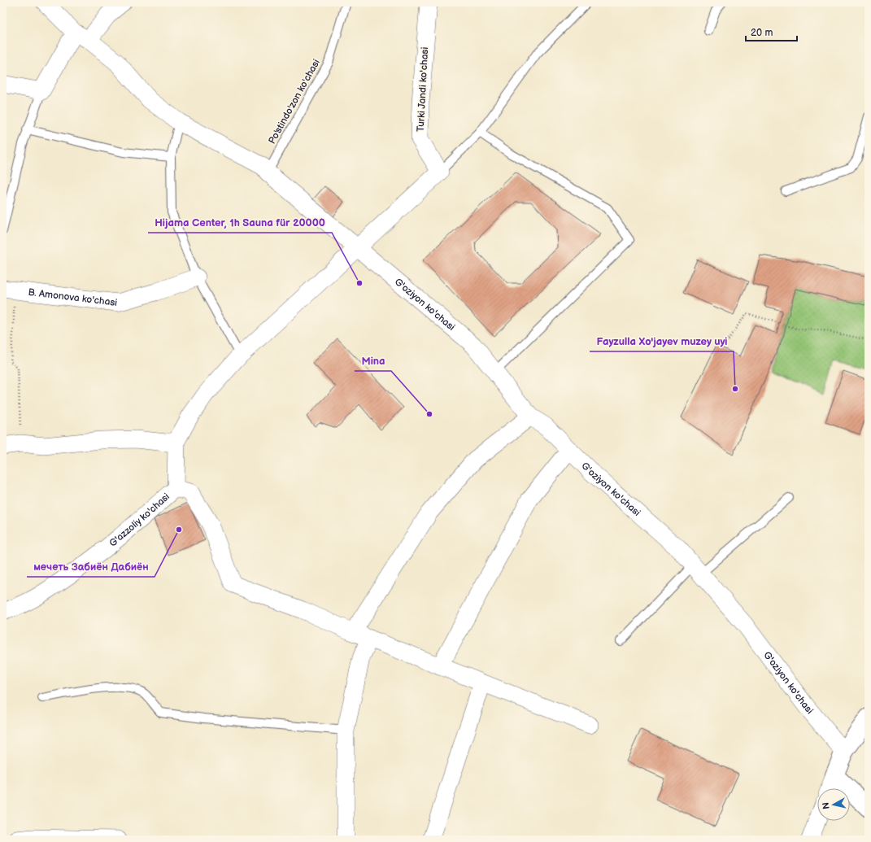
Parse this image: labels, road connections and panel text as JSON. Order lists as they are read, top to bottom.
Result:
{
  "streets": {
    "street": [
      "Turki Jandi ko'chasi",
      "B. Amonova ko'chasi",
      "G'oziyon ko'chasi",
      "G'azzoliy ko'chasi"
    ],
    "lane": ["Po'stindo'zon ko'chasi"]
  },
  "crossings": [
    ["Po'stindo'zon ko'chasi", "G'oziyon ko'chasi"]
  ],
  "places": [
    "Hijama Center, 1h Sauna für 20000",
    "Fayzulla Xo'jayev muzey uyi",
    "Mina",
    "мечеть Забиён Дабиён"
  ],
  "scale_bar": "20 m",
  "north": "left"
}
